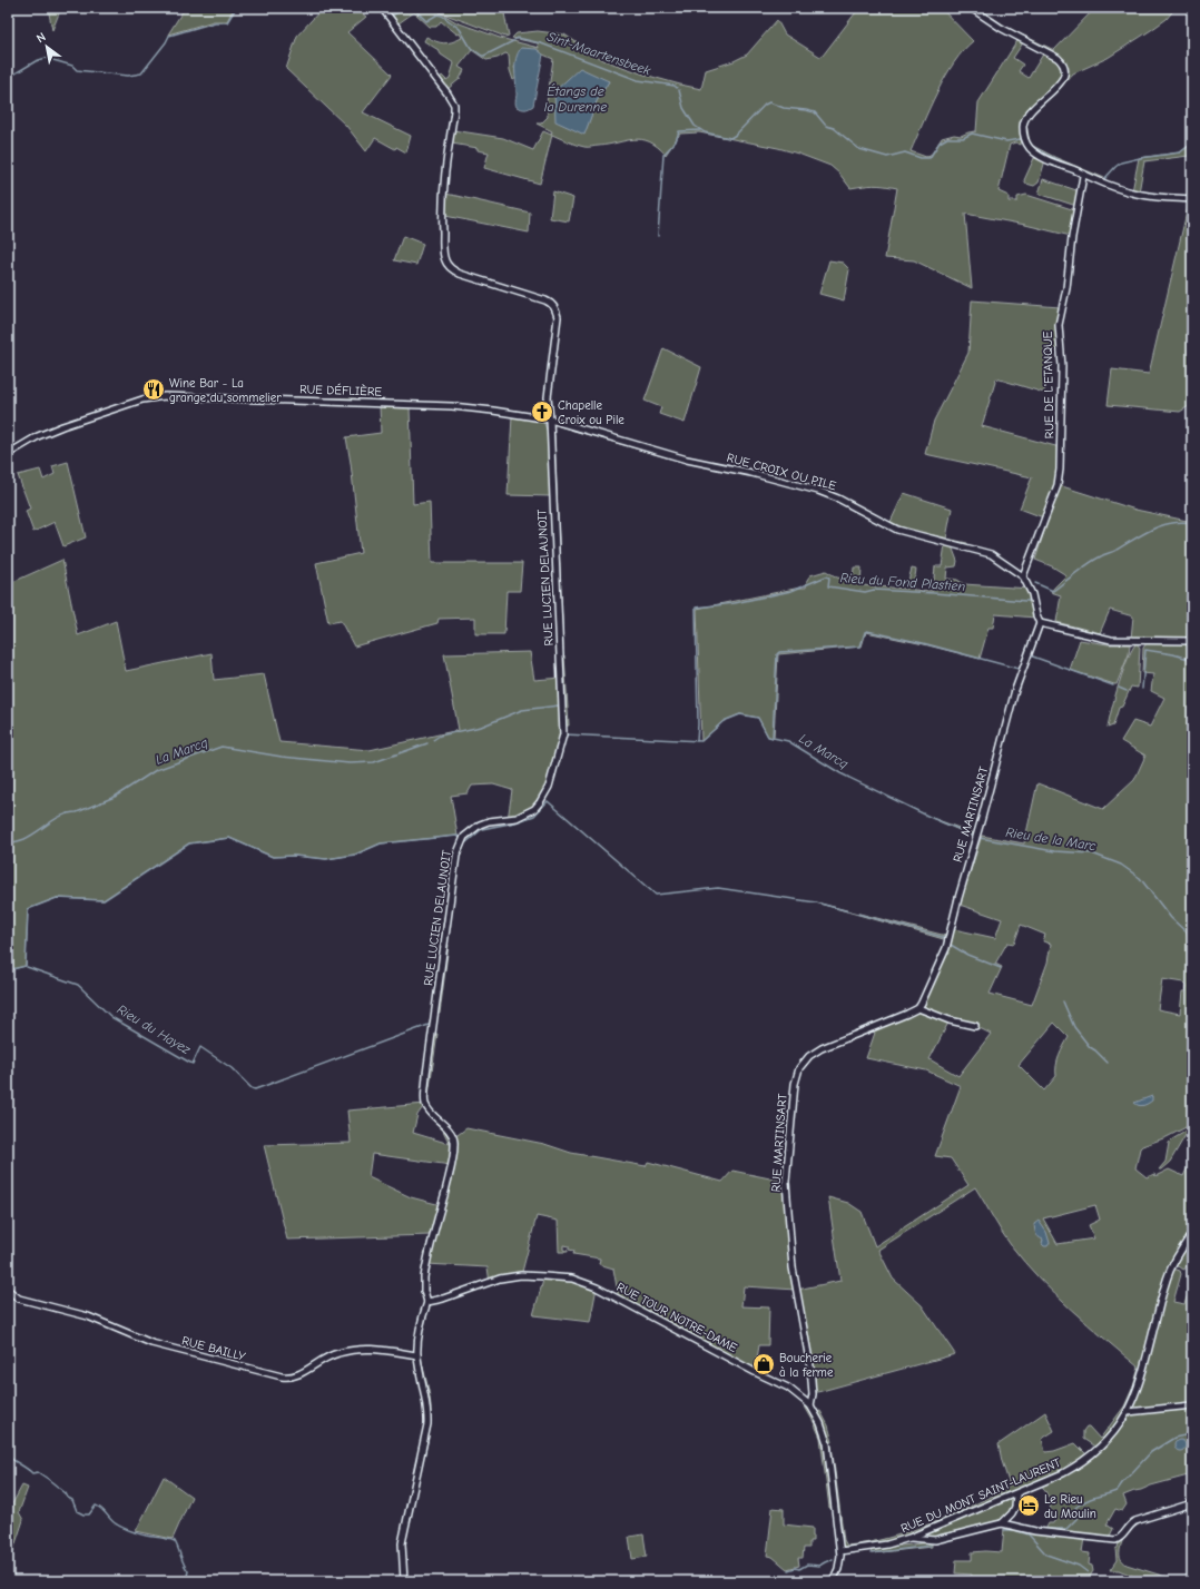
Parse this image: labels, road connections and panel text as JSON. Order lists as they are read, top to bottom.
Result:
{
  "streets": {
    "street": [
      "RUE DE L'ETANQUE",
      "RUE DÉFLIÈRE",
      "RUE CROIX OU PILE",
      "RUE LUCIEN DELAUNOIT",
      "RUE MARTINSART",
      "RUE TOUR NOTRE-DAME",
      "RUE BAILLY",
      "RUE DU MONT SAINT-LAURENT"
    ]
  },
  "crossings": [
    ["RUE DE L'ETANQUE", "RUE CROIX OU PILE"],
    ["RUE DÉFLIÈRE", "RUE CROIX OU PILE"],
    ["RUE DÉFLIÈRE", "RUE LUCIEN DELAUNOIT"],
    ["RUE CROIX OU PILE", "RUE LUCIEN DELAUNOIT"],
    ["RUE LUCIEN DELAUNOIT", "RUE TOUR NOTRE-DAME"],
    ["RUE MARTINSART", "RUE TOUR NOTRE-DAME"],
    ["RUE TOUR NOTRE-DAME", "RUE DU MONT SAINT-LAURENT"]
  ],
  "water": [
    "Sint-Maartensbeek",
    "Étangs de la Durenne",
    "Rieu du Fond Plastien",
    "La Marcq",
    "Rieu de la Marc",
    "Rieu du Hayez"
  ],
  "places": {
    "restaurant": ["Wine Bar - La grange du sommelier"],
    "church": ["Chapelle Croix ou Pile"],
    "shop": ["Boucherie à la ferme"],
    "hotel": ["Le Rieu du Moulin"]
  },
  "north": "top left"
}
